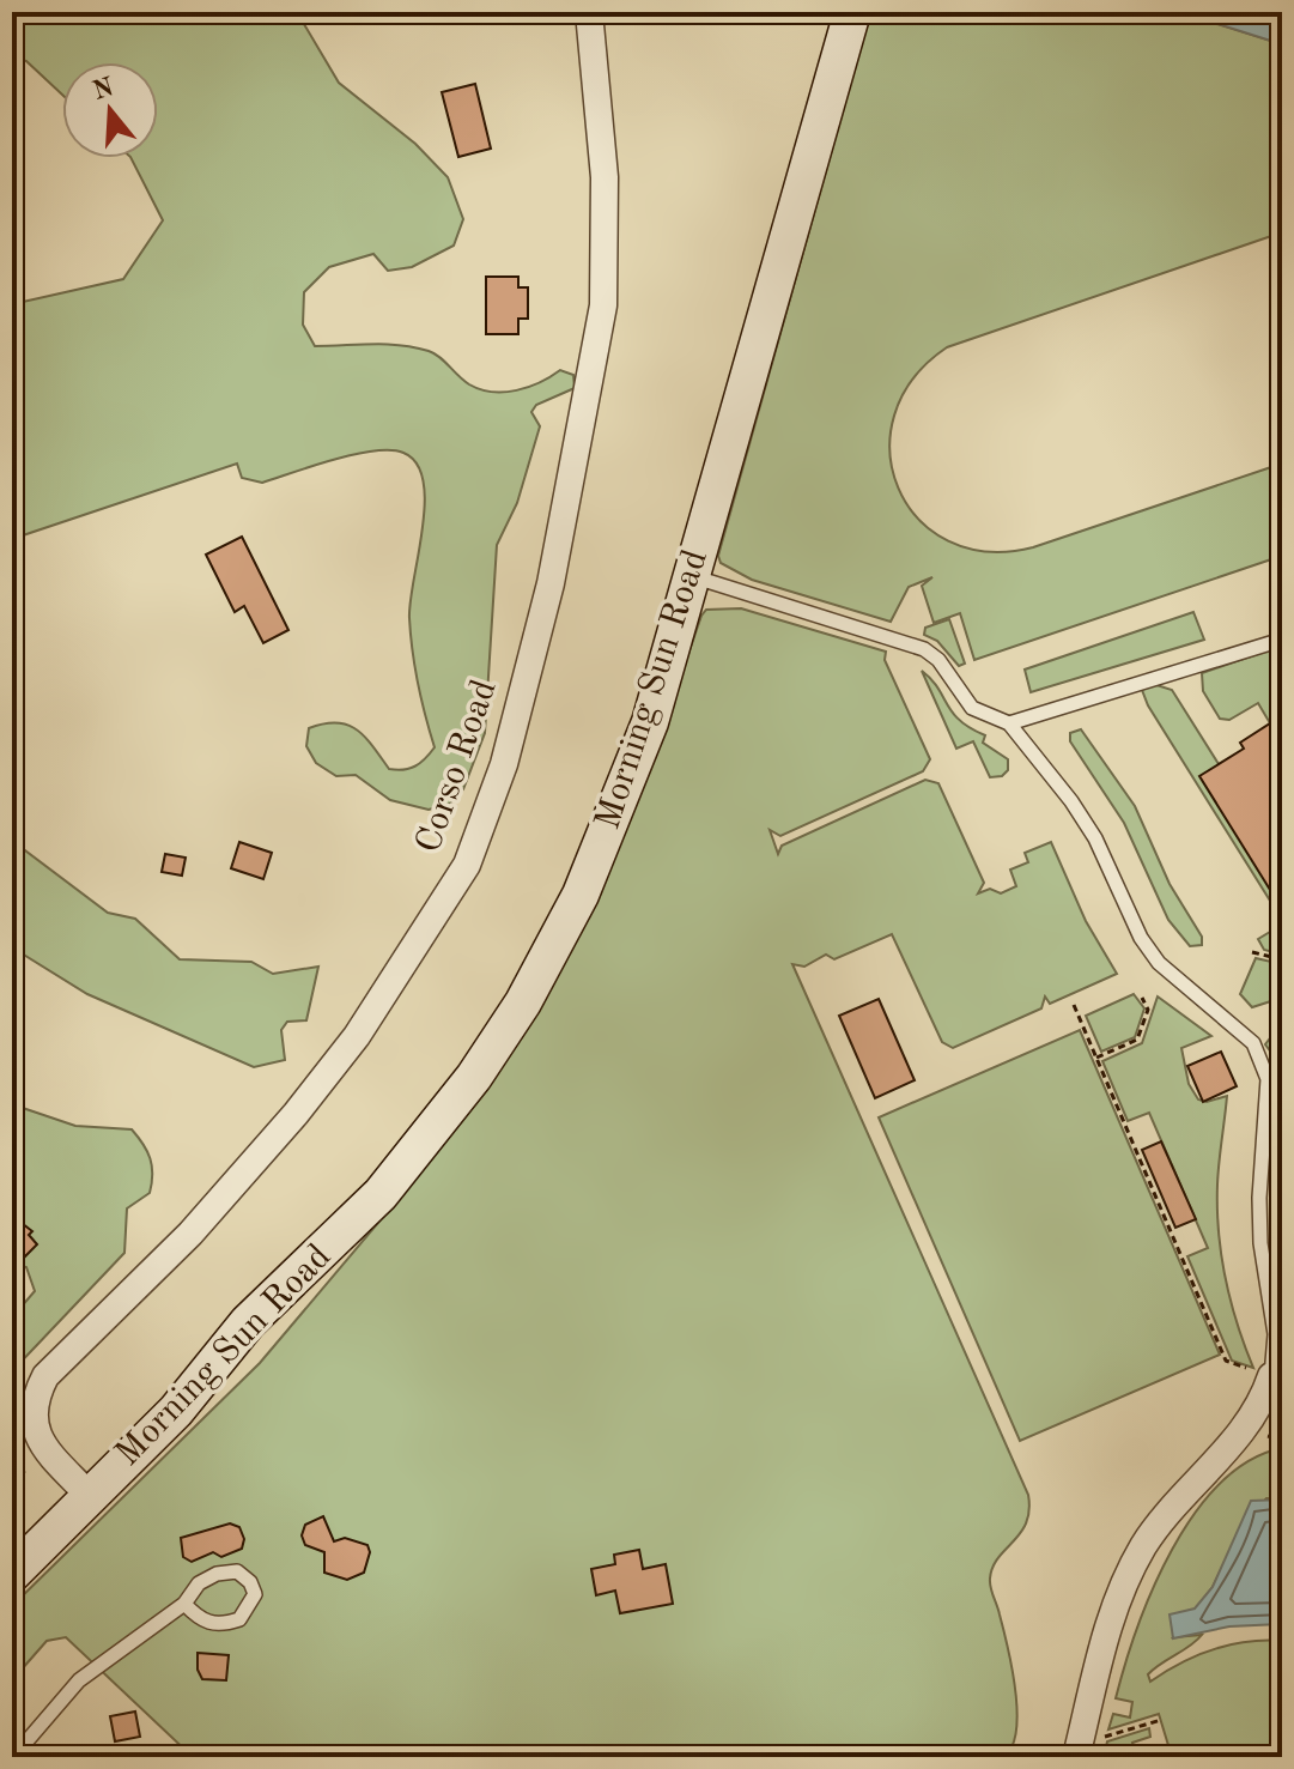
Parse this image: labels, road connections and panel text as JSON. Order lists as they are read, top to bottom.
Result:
{
  "streets": {
    "main road": ["Morning Sun Road"],
    "street": ["Corso Road"]
  },
  "crossings": [
    ["Morning Sun Road", "Corso Road"]
  ],
  "north": "top"
}
